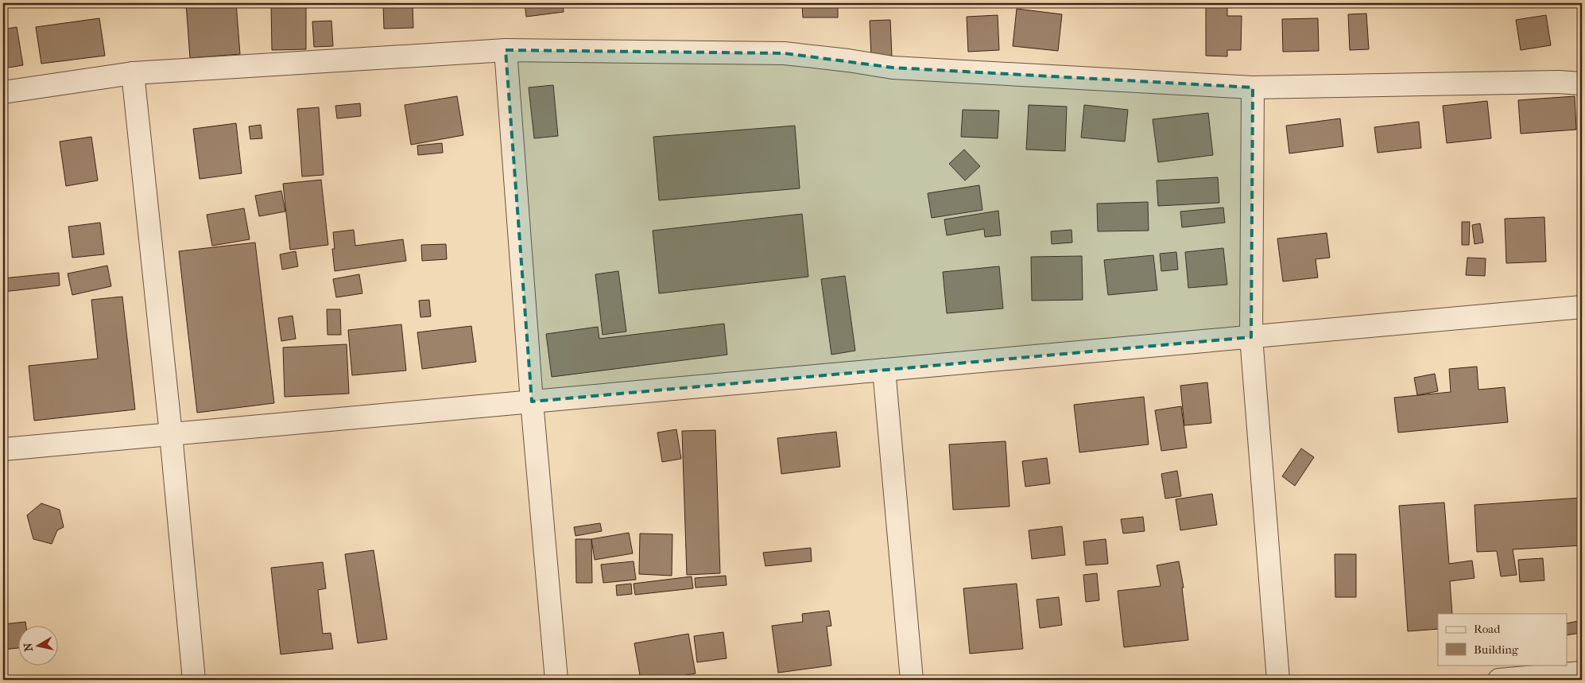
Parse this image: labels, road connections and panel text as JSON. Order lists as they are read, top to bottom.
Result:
{
  "legend": ["Road", "Building"],
  "north": "left"
}
